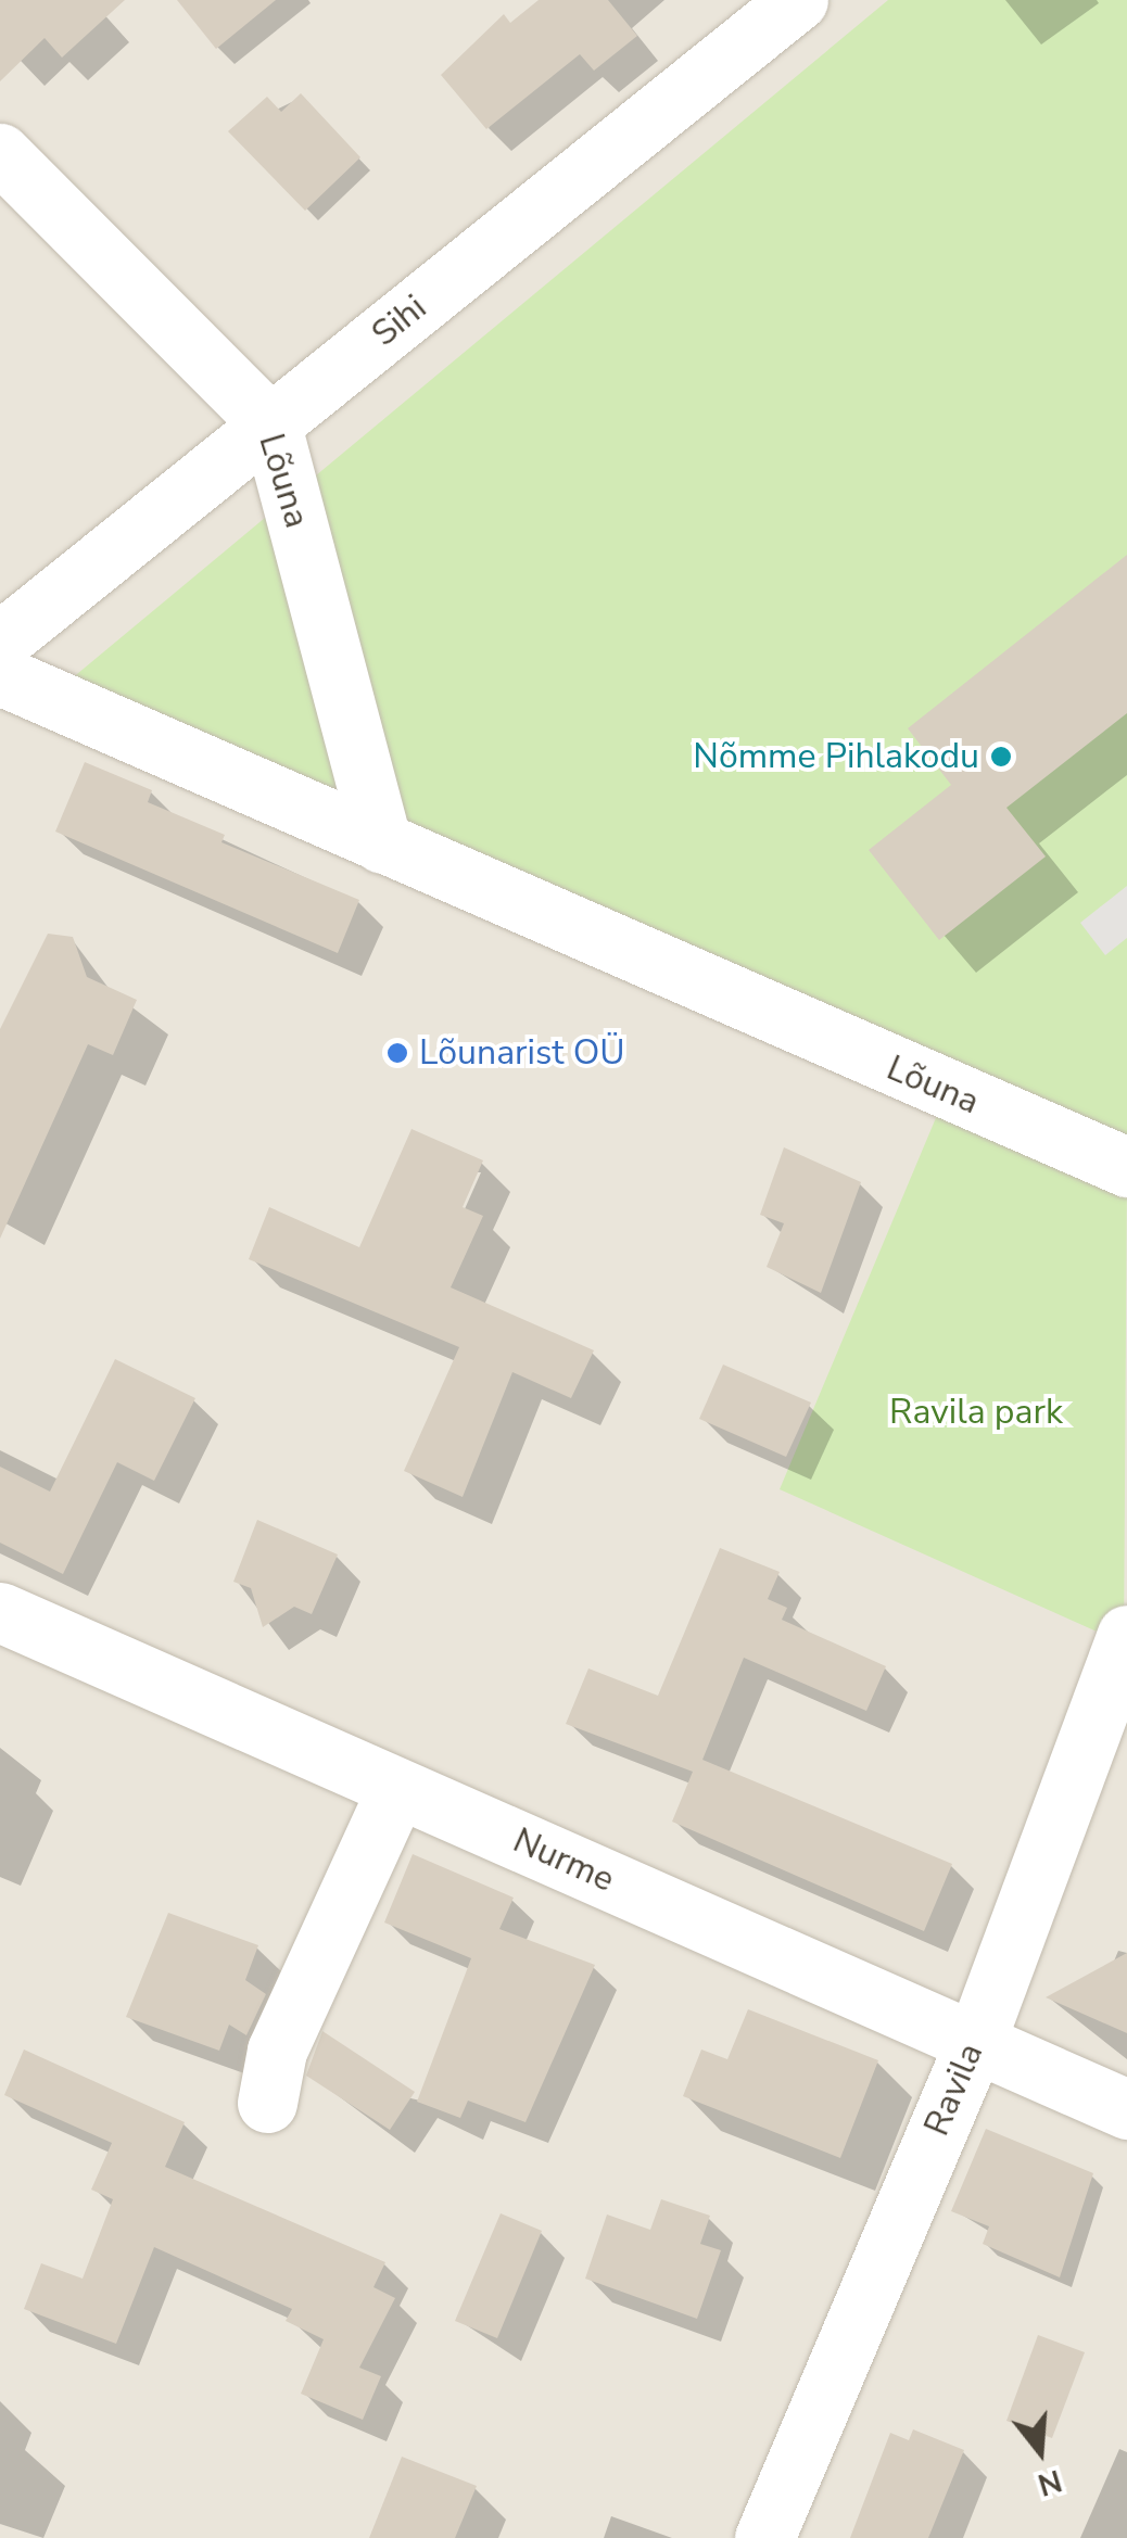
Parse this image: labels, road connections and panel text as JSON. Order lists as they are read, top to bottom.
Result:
{
  "streets": {
    "street": [
      "Sihi",
      "Lõuna",
      "Nurme",
      "Ravila"
    ]
  },
  "crossings": [
    ["Sihi", "Lõuna"],
    ["Nurme", "Ravila"]
  ],
  "parks": ["Ravila park"],
  "places": ["Nõmme Pihlakodu", "Lõunarist OÜ"],
  "north": "bottom"
}
